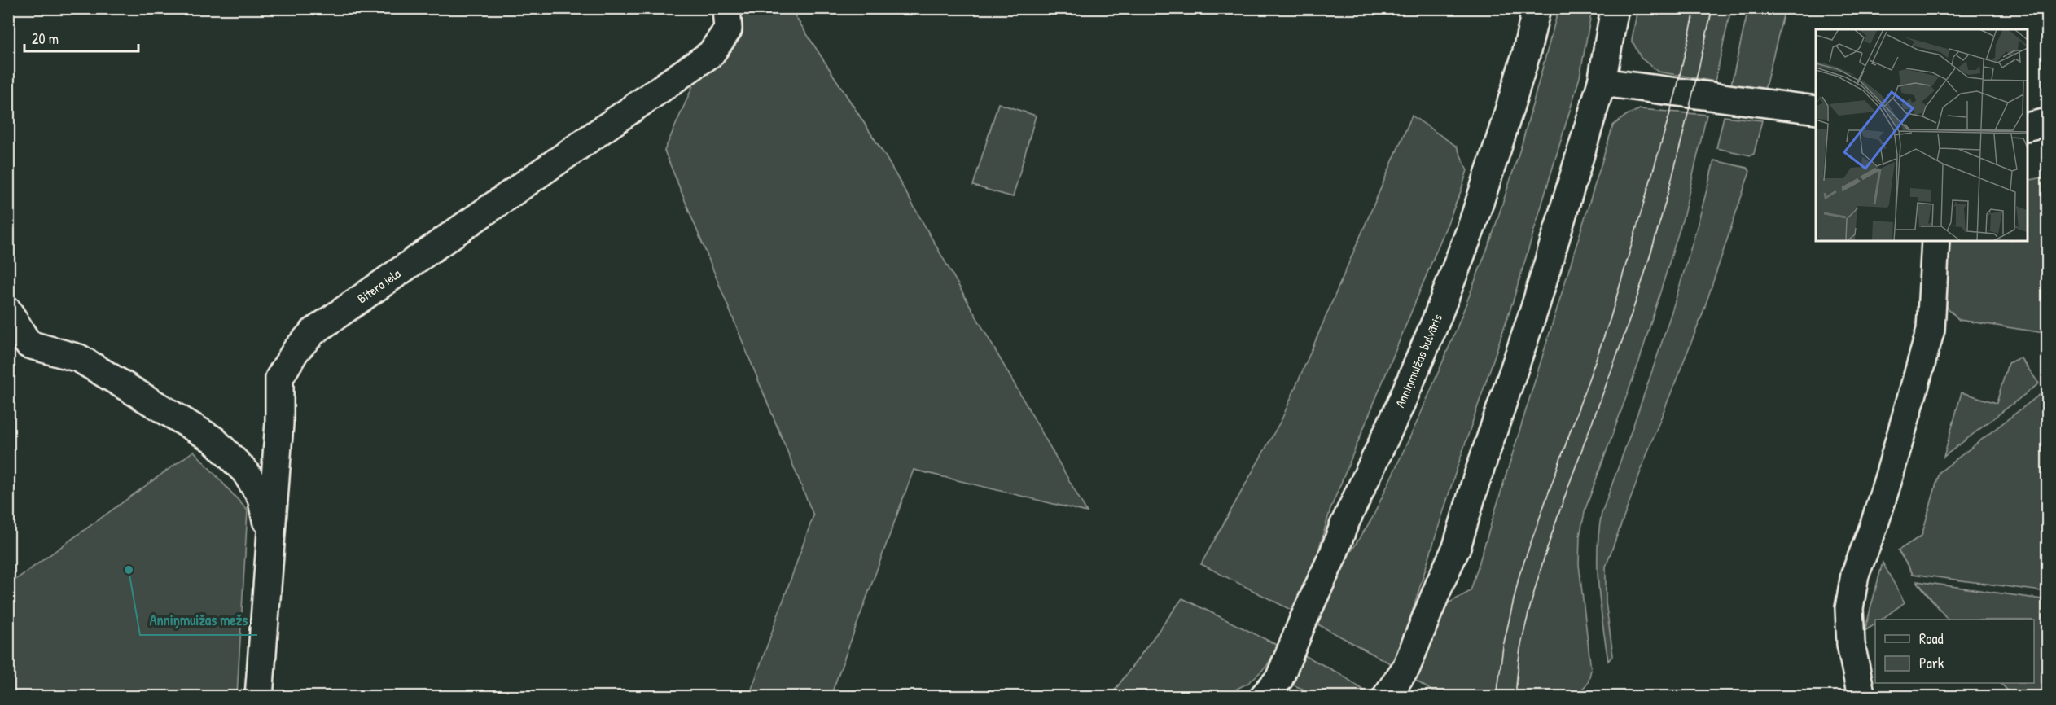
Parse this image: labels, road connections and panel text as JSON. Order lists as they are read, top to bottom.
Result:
{
  "streets": {
    "street": ["Bitera iela", "Anniņmuižas bulvāris"]
  },
  "places": ["Anniņmuižas mežs"],
  "legend": ["Road", "Park"],
  "scale_bar": "20 m"
}
